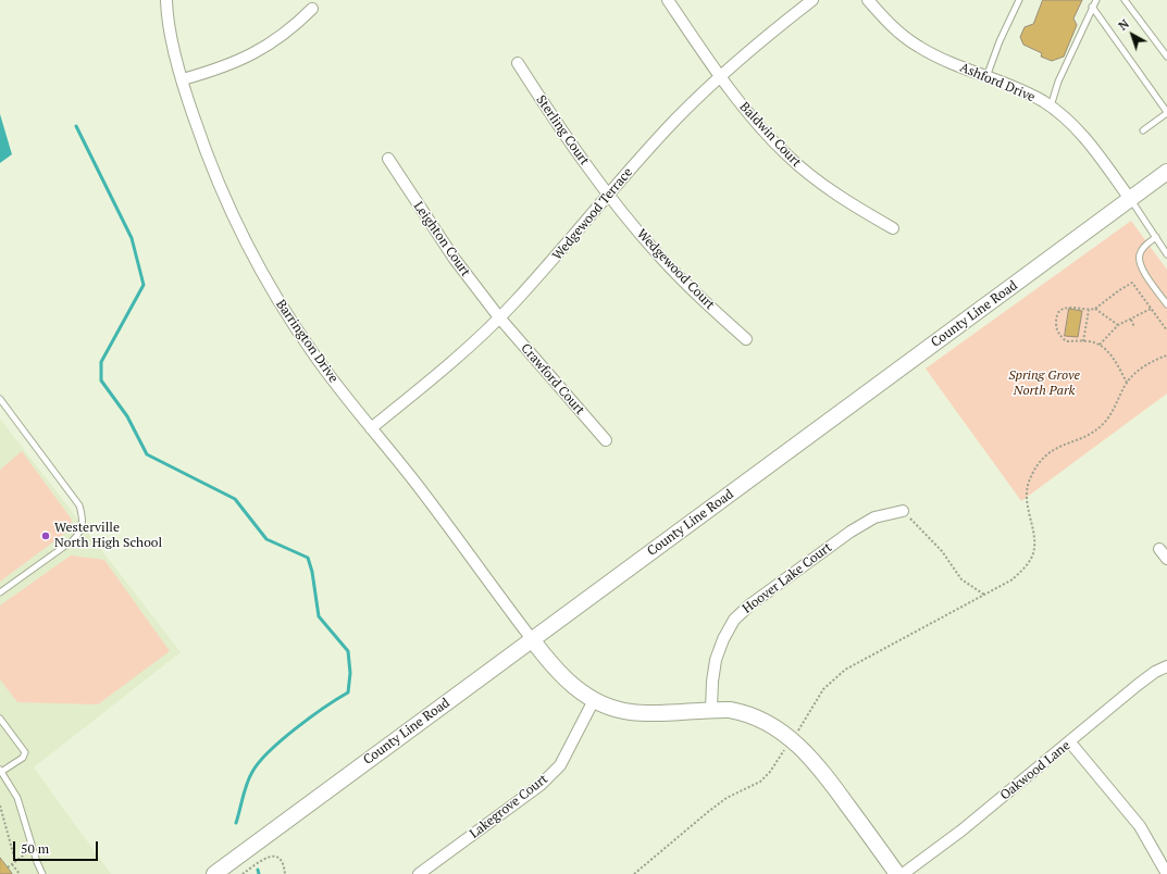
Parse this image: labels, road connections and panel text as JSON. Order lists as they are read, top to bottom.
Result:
{
  "streets": {
    "main road": ["County Line Road"],
    "street": [
      "Ashford Drive",
      "Sterling Court",
      "Baldwin Court",
      "Wedgewood Terrace",
      "Leighton Court",
      "Wedgewood Court",
      "Barrington Drive",
      "Crawford Court",
      "Hoover Lake Court",
      "Oakwood Lane",
      "Lakegrove Court"
    ]
  },
  "crossings": [
    ["Ashford Drive", "County Line Road"],
    ["Sterling Court", "Wedgewood Terrace"],
    ["Sterling Court", "Wedgewood Court"],
    ["Baldwin Court", "Wedgewood Terrace"],
    ["Wedgewood Terrace", "Leighton Court"],
    ["Wedgewood Terrace", "Wedgewood Court"],
    ["Wedgewood Terrace", "Barrington Drive"],
    ["Wedgewood Terrace", "Crawford Court"],
    ["Leighton Court", "Crawford Court"],
    ["County Line Road", "Barrington Drive"]
  ],
  "parks": ["Spring Grove North Park"],
  "places": ["Westerville North High School"],
  "scale_bar": "50 m",
  "north": "top left"
}
